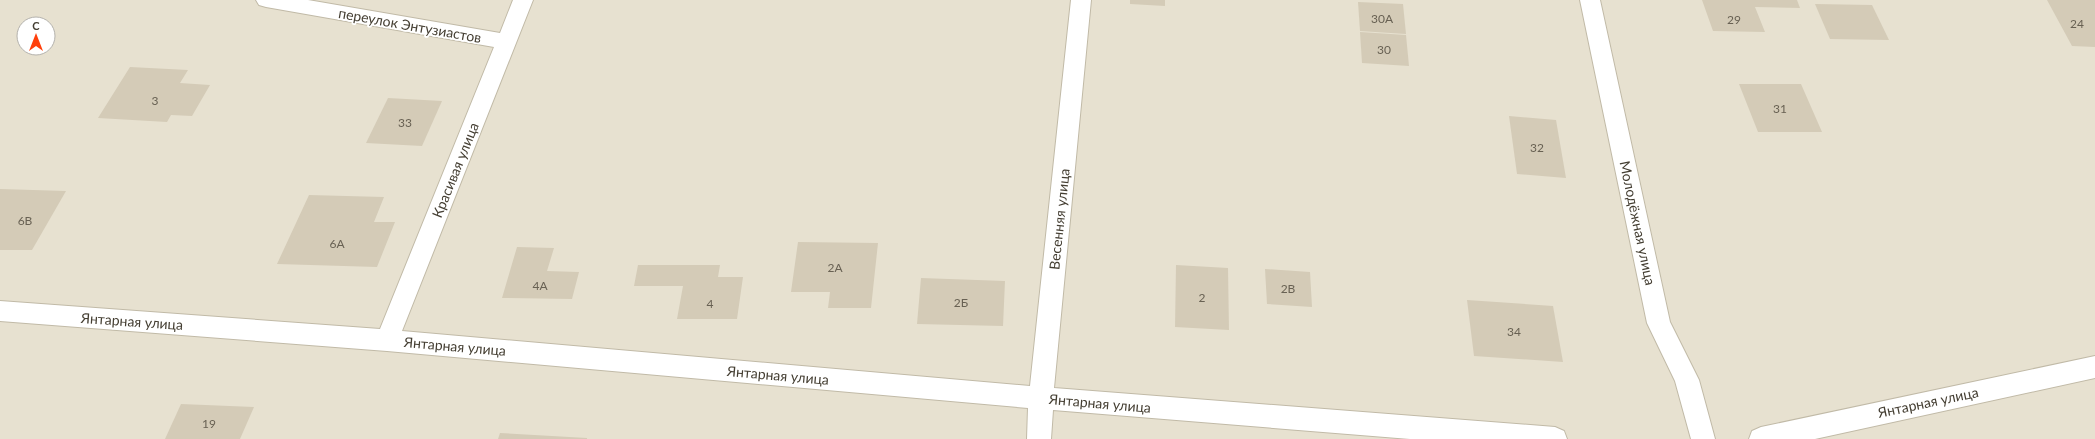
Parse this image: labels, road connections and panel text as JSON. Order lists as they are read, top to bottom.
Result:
{
  "streets": {
    "street": [
      "переулок Энтузиастов",
      "Красивая улица",
      "Весенняя улица",
      "Молодёжная улица",
      "Янтарная улица"
    ]
  },
  "crossings": [
    ["переулок Энтузиастов", "Красивая улица"],
    ["Красивая улица", "Янтарная улица"],
    ["Весенняя улица", "Янтарная улица"]
  ],
  "house_numbers": [
    "30А",
    "29",
    "24",
    "30",
    "3",
    "31",
    "33",
    "32",
    "6В",
    "6А",
    "2А",
    "4А",
    "2В",
    "2",
    "2Б",
    "4",
    "34",
    "19"
  ],
  "north": "top"
}
